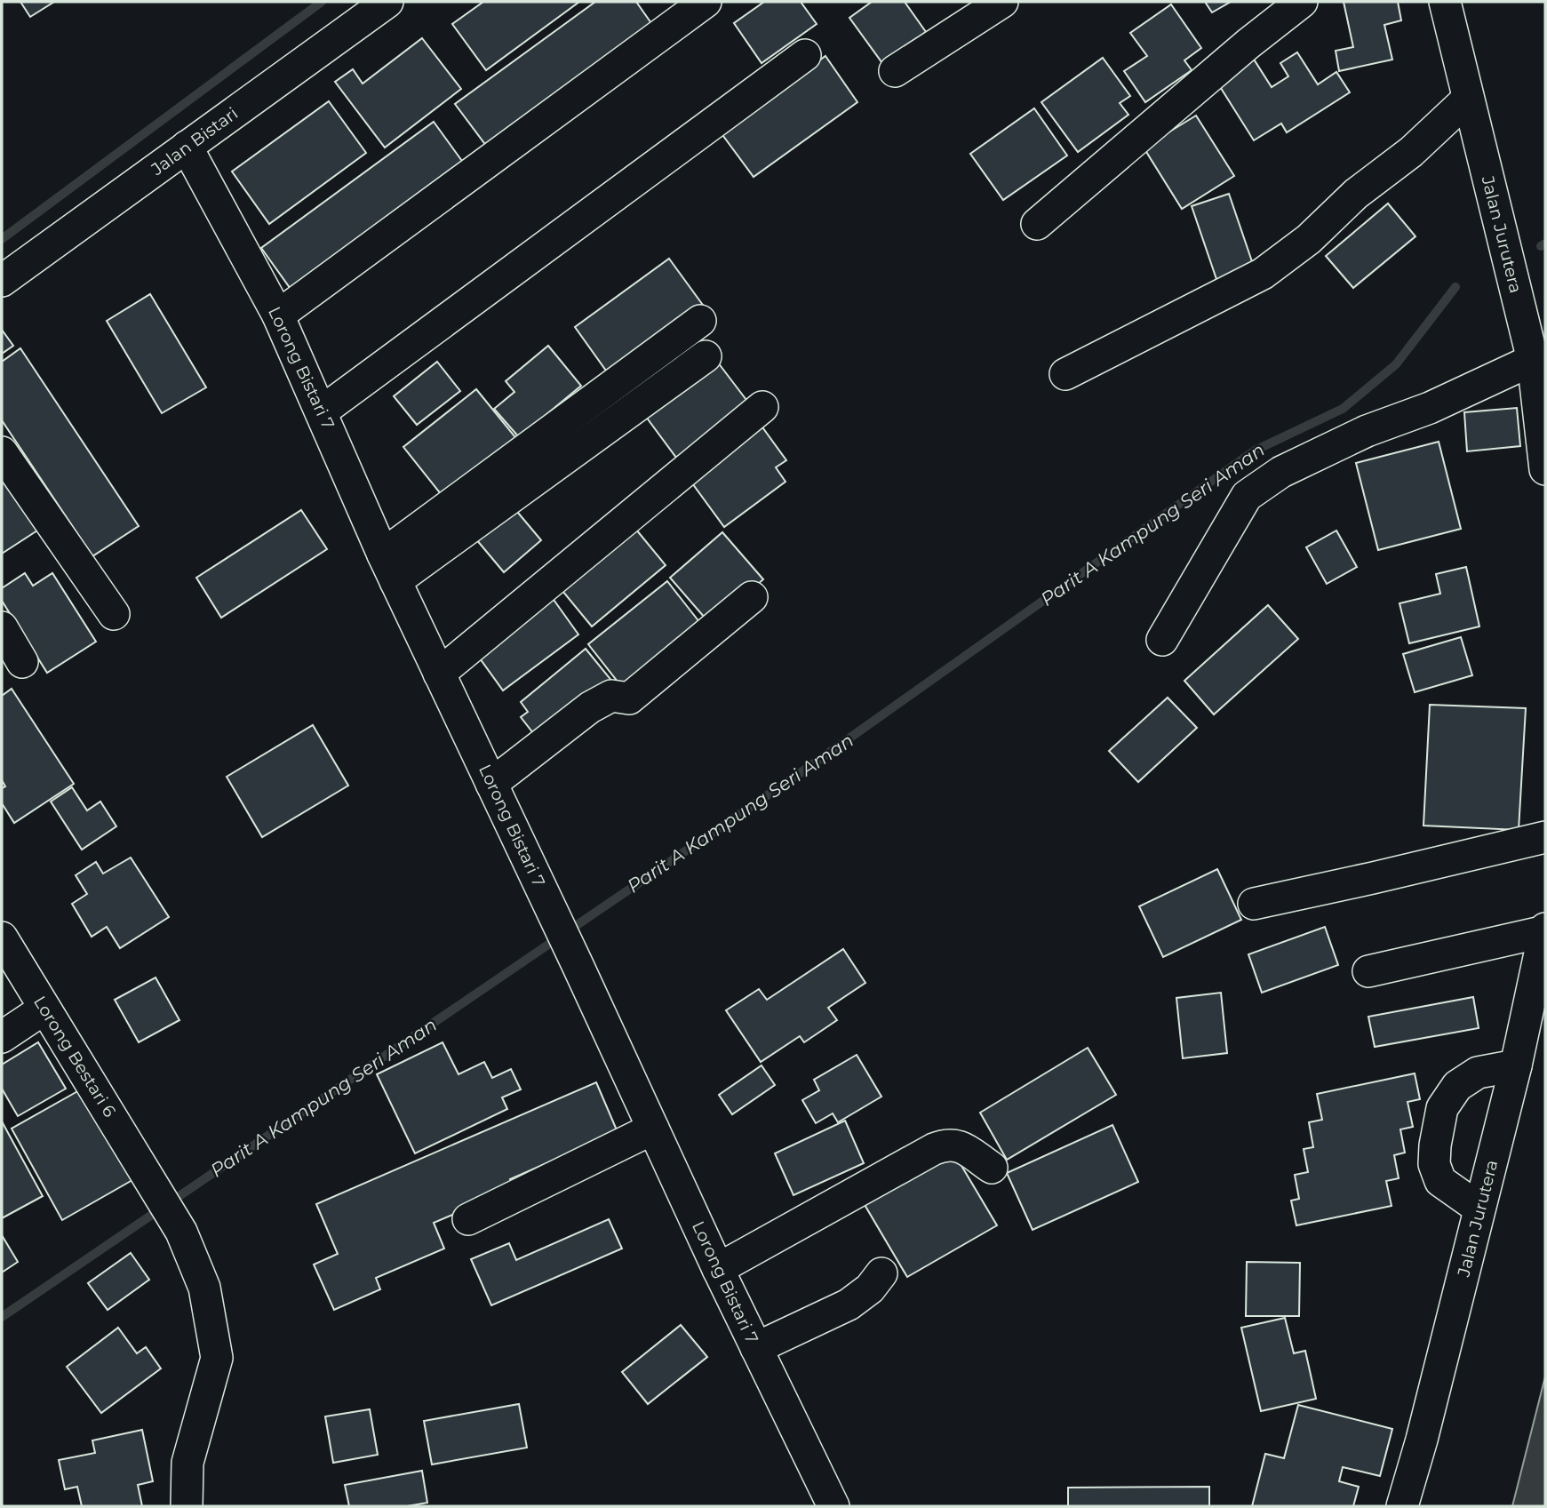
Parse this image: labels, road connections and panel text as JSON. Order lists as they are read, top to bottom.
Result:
{
  "streets": {
    "street": [
      "Jalan Bistari",
      "Jalan Jurutera",
      "Lorong Bistari 7",
      "Lorong Bestari 6"
    ]
  },
  "crossings": [
    ["Jalan Bistari", "Lorong Bistari 7"]
  ],
  "water": ["Parit A Kampung Seri Aman"]
}
